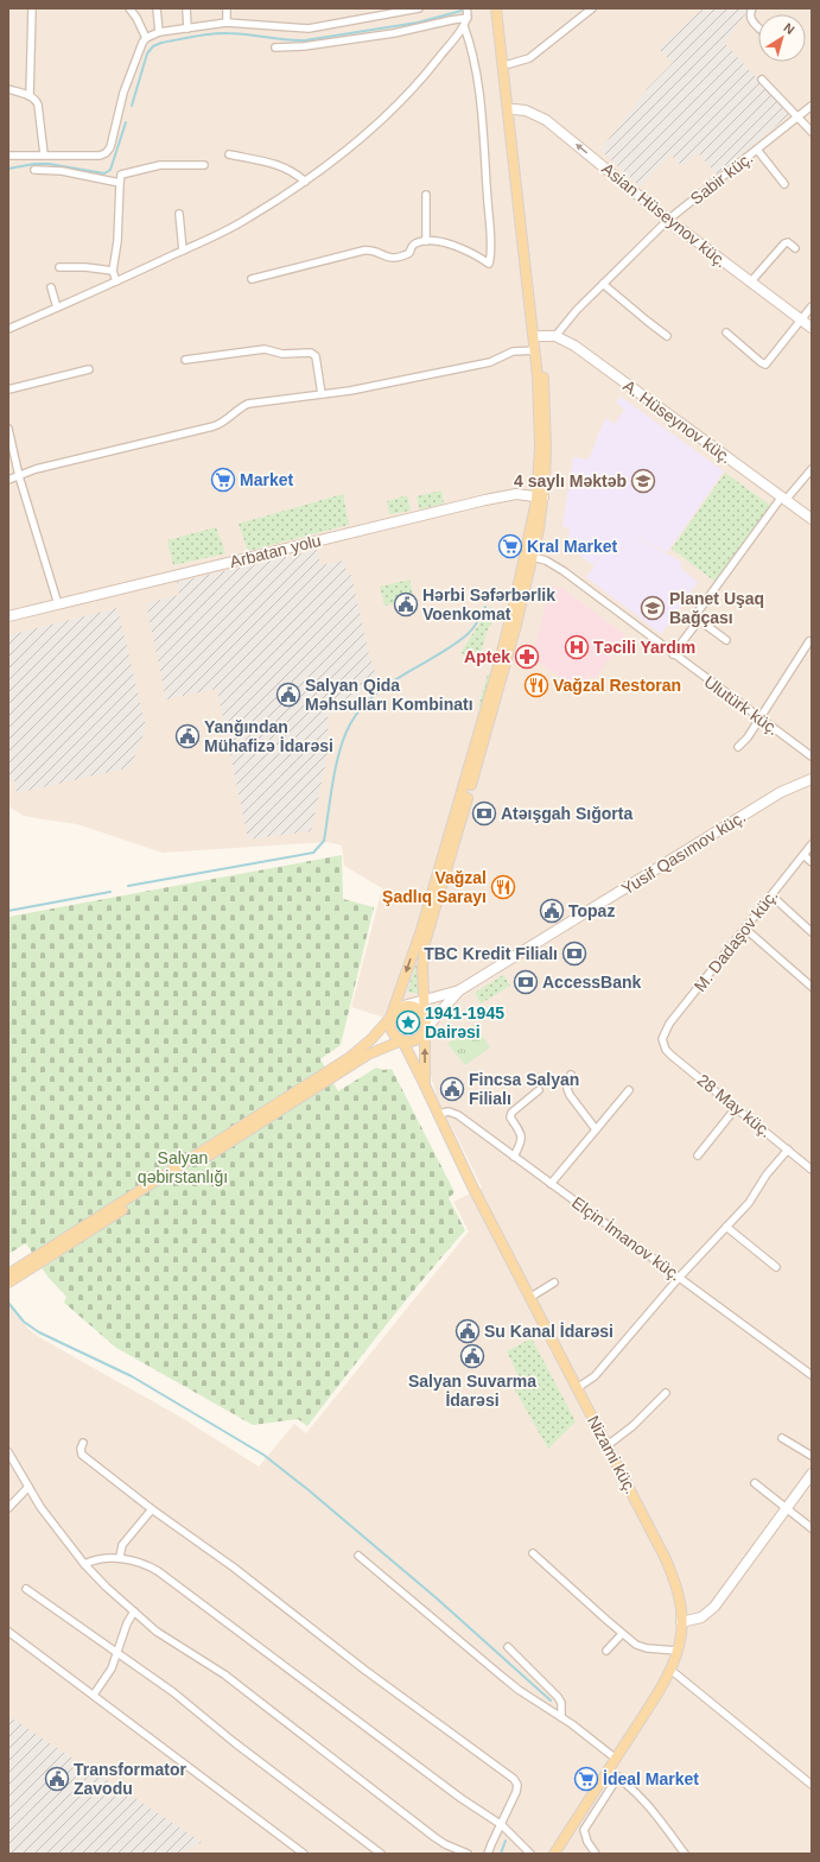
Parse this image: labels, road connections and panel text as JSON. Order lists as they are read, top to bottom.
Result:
{
  "streets": {
    "main road": ["Nizami küç."],
    "street": [
      "Sabir küç.",
      "Asian Hüseynov küç.",
      "A. Hüseynov küç.",
      "Arbatan yolu",
      "Ulutürk küç.",
      "Yusif Qasımov küç.",
      "M. Dadaşov küç.",
      "28 May küç.",
      "Elçin İmanov küç."
    ]
  },
  "crossings": [
    ["Sabir küç.", "Asian Hüseynov küç."],
    ["Sabir küç.", "A. Hüseynov küç."],
    ["M. Dadaşov küç.", "28 May küç."],
    ["Elçin İmanov küç.", "Nizami küç."]
  ],
  "one_way": ["Asian Hüseynov küç."],
  "parks": ["Salyan qəbirstanlığı"],
  "places": {
    "supermarket": ["Market", "Kral Market", "İdeal Market"],
    "school or university": ["4 saylı Məktəb", "Planet Uşaq Bağçası"],
    "public building": [
      "Hərbi Səfərbərlik Voenkomat",
      "Salyan Qida Məhsulları Kombinatı",
      "Yanğından Mühafizə İdarəsi",
      "Topaz",
      "Fincsa Salyan Filialı",
      "Su Kanal İdarəsi",
      "Salyan Suvarma İdarəsi",
      "Transformator Zavodu"
    ],
    "hospital": ["Təcili Yardım"],
    "pharmacy": ["Aptek"],
    "restaurant": ["Vağzal Restoran", "Vağzal Şadlıq Sarayı"],
    "bank": ["Atəışgah Sığorta", "TBC Kredit Filialı", "AccessBank"],
    "place": ["1941-1945 Dairəsi"]
  },
  "north": "top right"
}
